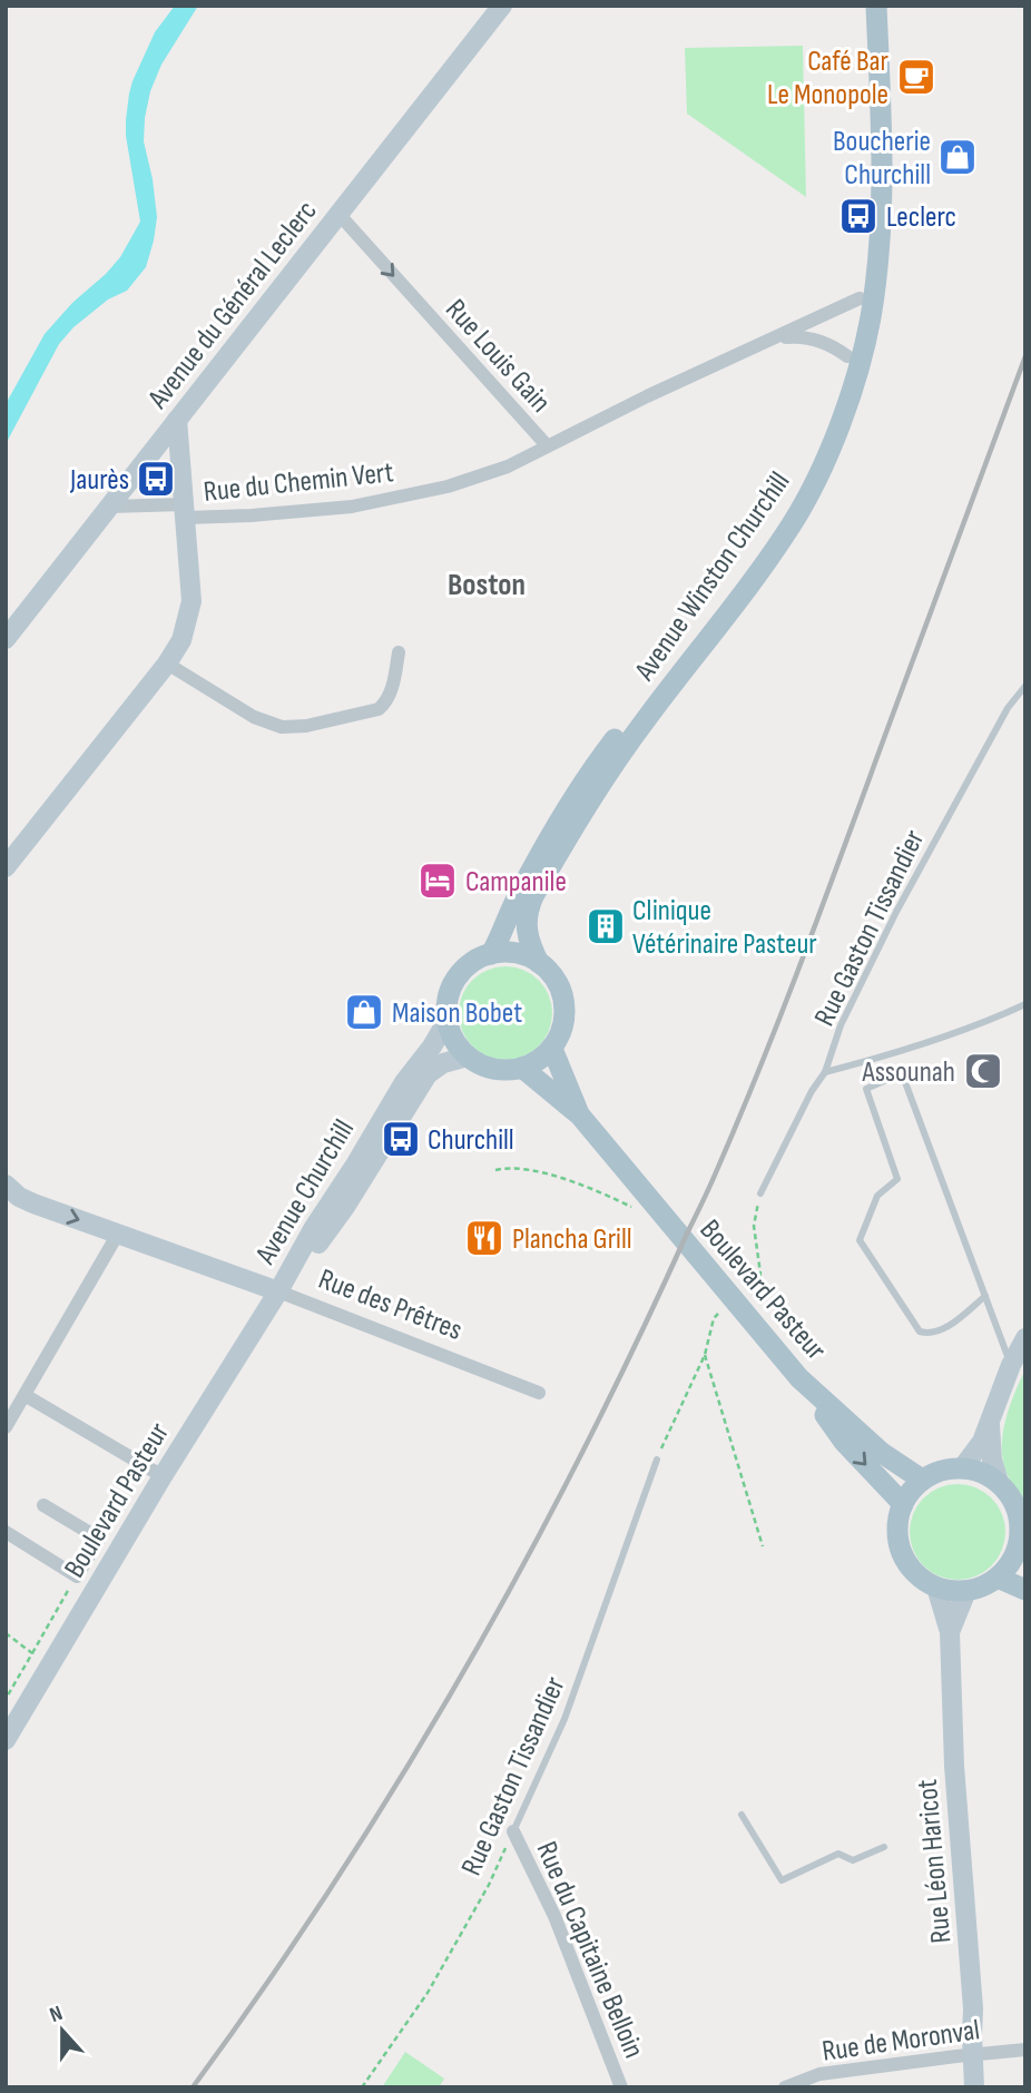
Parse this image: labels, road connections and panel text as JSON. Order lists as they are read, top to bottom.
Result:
{
  "streets": {
    "main road": [
      "Avenue du Général Leclerc",
      "Avenue Winston Churchill",
      "Avenue Churchill",
      "Boulevard Pasteur",
      "Rue des Prêtres",
      "Rue Léon Haricot"
    ],
    "street": [
      "Rue Louis Gain",
      "Rue du Chemin Vert",
      "Rue du Capitaine Belloin",
      "Rue de Moronval"
    ],
    "lane": ["Rue Gaston Tissandier"]
  },
  "crossings": [
    ["Avenue du Général Leclerc", "Rue Louis Gain"],
    ["Avenue du Général Leclerc", "Rue du Chemin Vert"],
    ["Rue Louis Gain", "Rue du Chemin Vert"],
    ["Rue Louis Gain", "Avenue Winston Churchill"],
    ["Avenue Winston Churchill", "Avenue Churchill"],
    ["Rue Gaston Tissandier", "Rue du Capitaine Belloin"],
    ["Avenue Churchill", "Boulevard Pasteur"],
    ["Avenue Churchill", "Rue des Prêtres"],
    ["Boulevard Pasteur", "Rue des Prêtres"],
    ["Boulevard Pasteur", "Rue Léon Haricot"],
    ["Rue Léon Haricot", "Rue de Moronval"]
  ],
  "one_way": ["Rue Louis Gain"],
  "districts": ["Boston"],
  "places": {
    "cafe": ["Café Bar Le Monopole"],
    "shop": ["Boucherie Churchill", "Maison Bobet"],
    "bus stop": ["Leclerc", "Jaurès", "Churchill"],
    "hotel": ["Campanile"],
    "building": ["Clinique Vétérinaire Pasteur"],
    "mosque": ["Assounah"],
    "restaurant": ["Plancha Grill"]
  },
  "north": "top"
}
